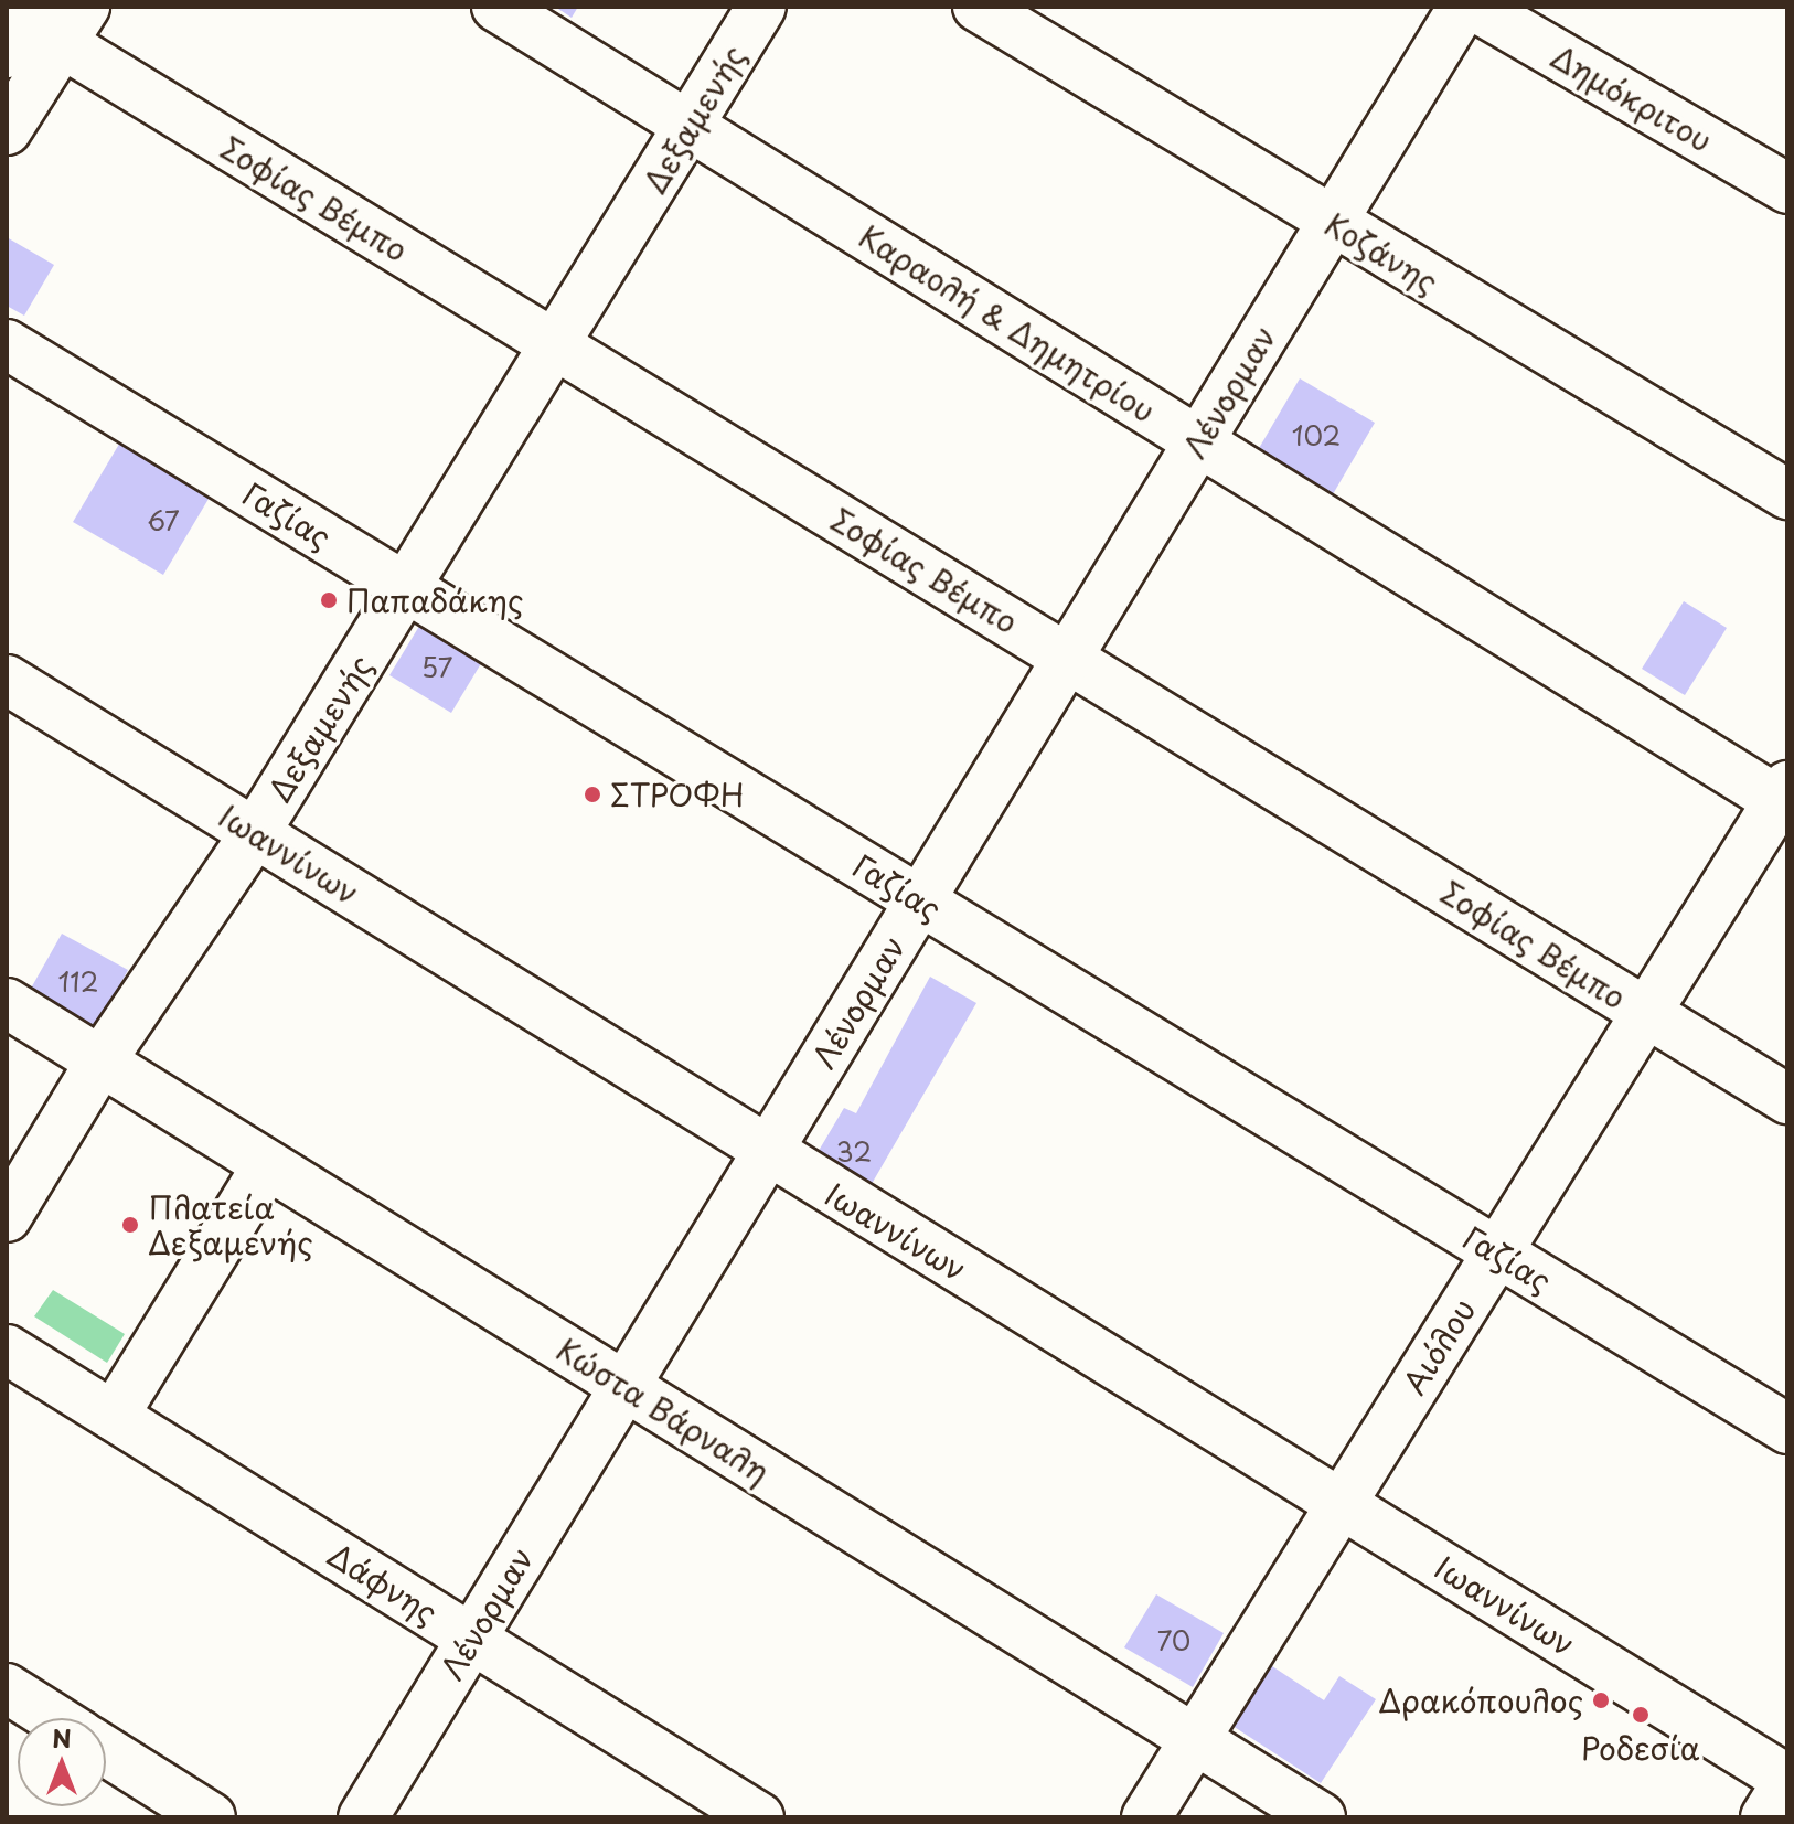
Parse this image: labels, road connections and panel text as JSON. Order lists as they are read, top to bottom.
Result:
{
  "streets": {
    "street": [
      "Δημόκριτου",
      "Δεξαμενής",
      "Σοφίας Βέμπο",
      "Κοζάνης",
      "Καραολή & Δημητρίου",
      "Λένορμαν",
      "Γαζίας",
      "Ιωαννίνων",
      "Αιόλου",
      "Κώστα Βάρναλη",
      "Δάφνης"
    ]
  },
  "crossings": [
    ["Δεξαμενής", "Σοφίας Βέμπο"],
    ["Δεξαμενής", "Καραολή & Δημητρίου"],
    ["Δεξαμενής", "Γαζίας"],
    ["Δεξαμενής", "Ιωαννίνων"],
    ["Δεξαμενής", "Κώστα Βάρναλη"],
    ["Σοφίας Βέμπο", "Λένορμαν"],
    ["Σοφίας Βέμπο", "Αιόλου"],
    ["Κοζάνης", "Λένορμαν"],
    ["Καραολή & Δημητρίου", "Λένορμαν"],
    ["Καραολή & Δημητρίου", "Αιόλου"],
    ["Λένορμαν", "Γαζίας"],
    ["Λένορμαν", "Ιωαννίνων"],
    ["Λένορμαν", "Κώστα Βάρναλη"],
    ["Λένορμαν", "Δάφνης"],
    ["Γαζίας", "Αιόλου"],
    ["Ιωαννίνων", "Αιόλου"],
    ["Αιόλου", "Κώστα Βάρναλη"]
  ],
  "places": [
    "Παπαδάκης",
    "ΣΤΡΟΦΗ",
    "Πλατεία Δεξαμενής",
    "Δρακόπουλος",
    "Ροδεσία"
  ],
  "house_numbers": [
    "102",
    "67",
    "57",
    "112",
    "32",
    "70"
  ],
  "north": "top"
}
